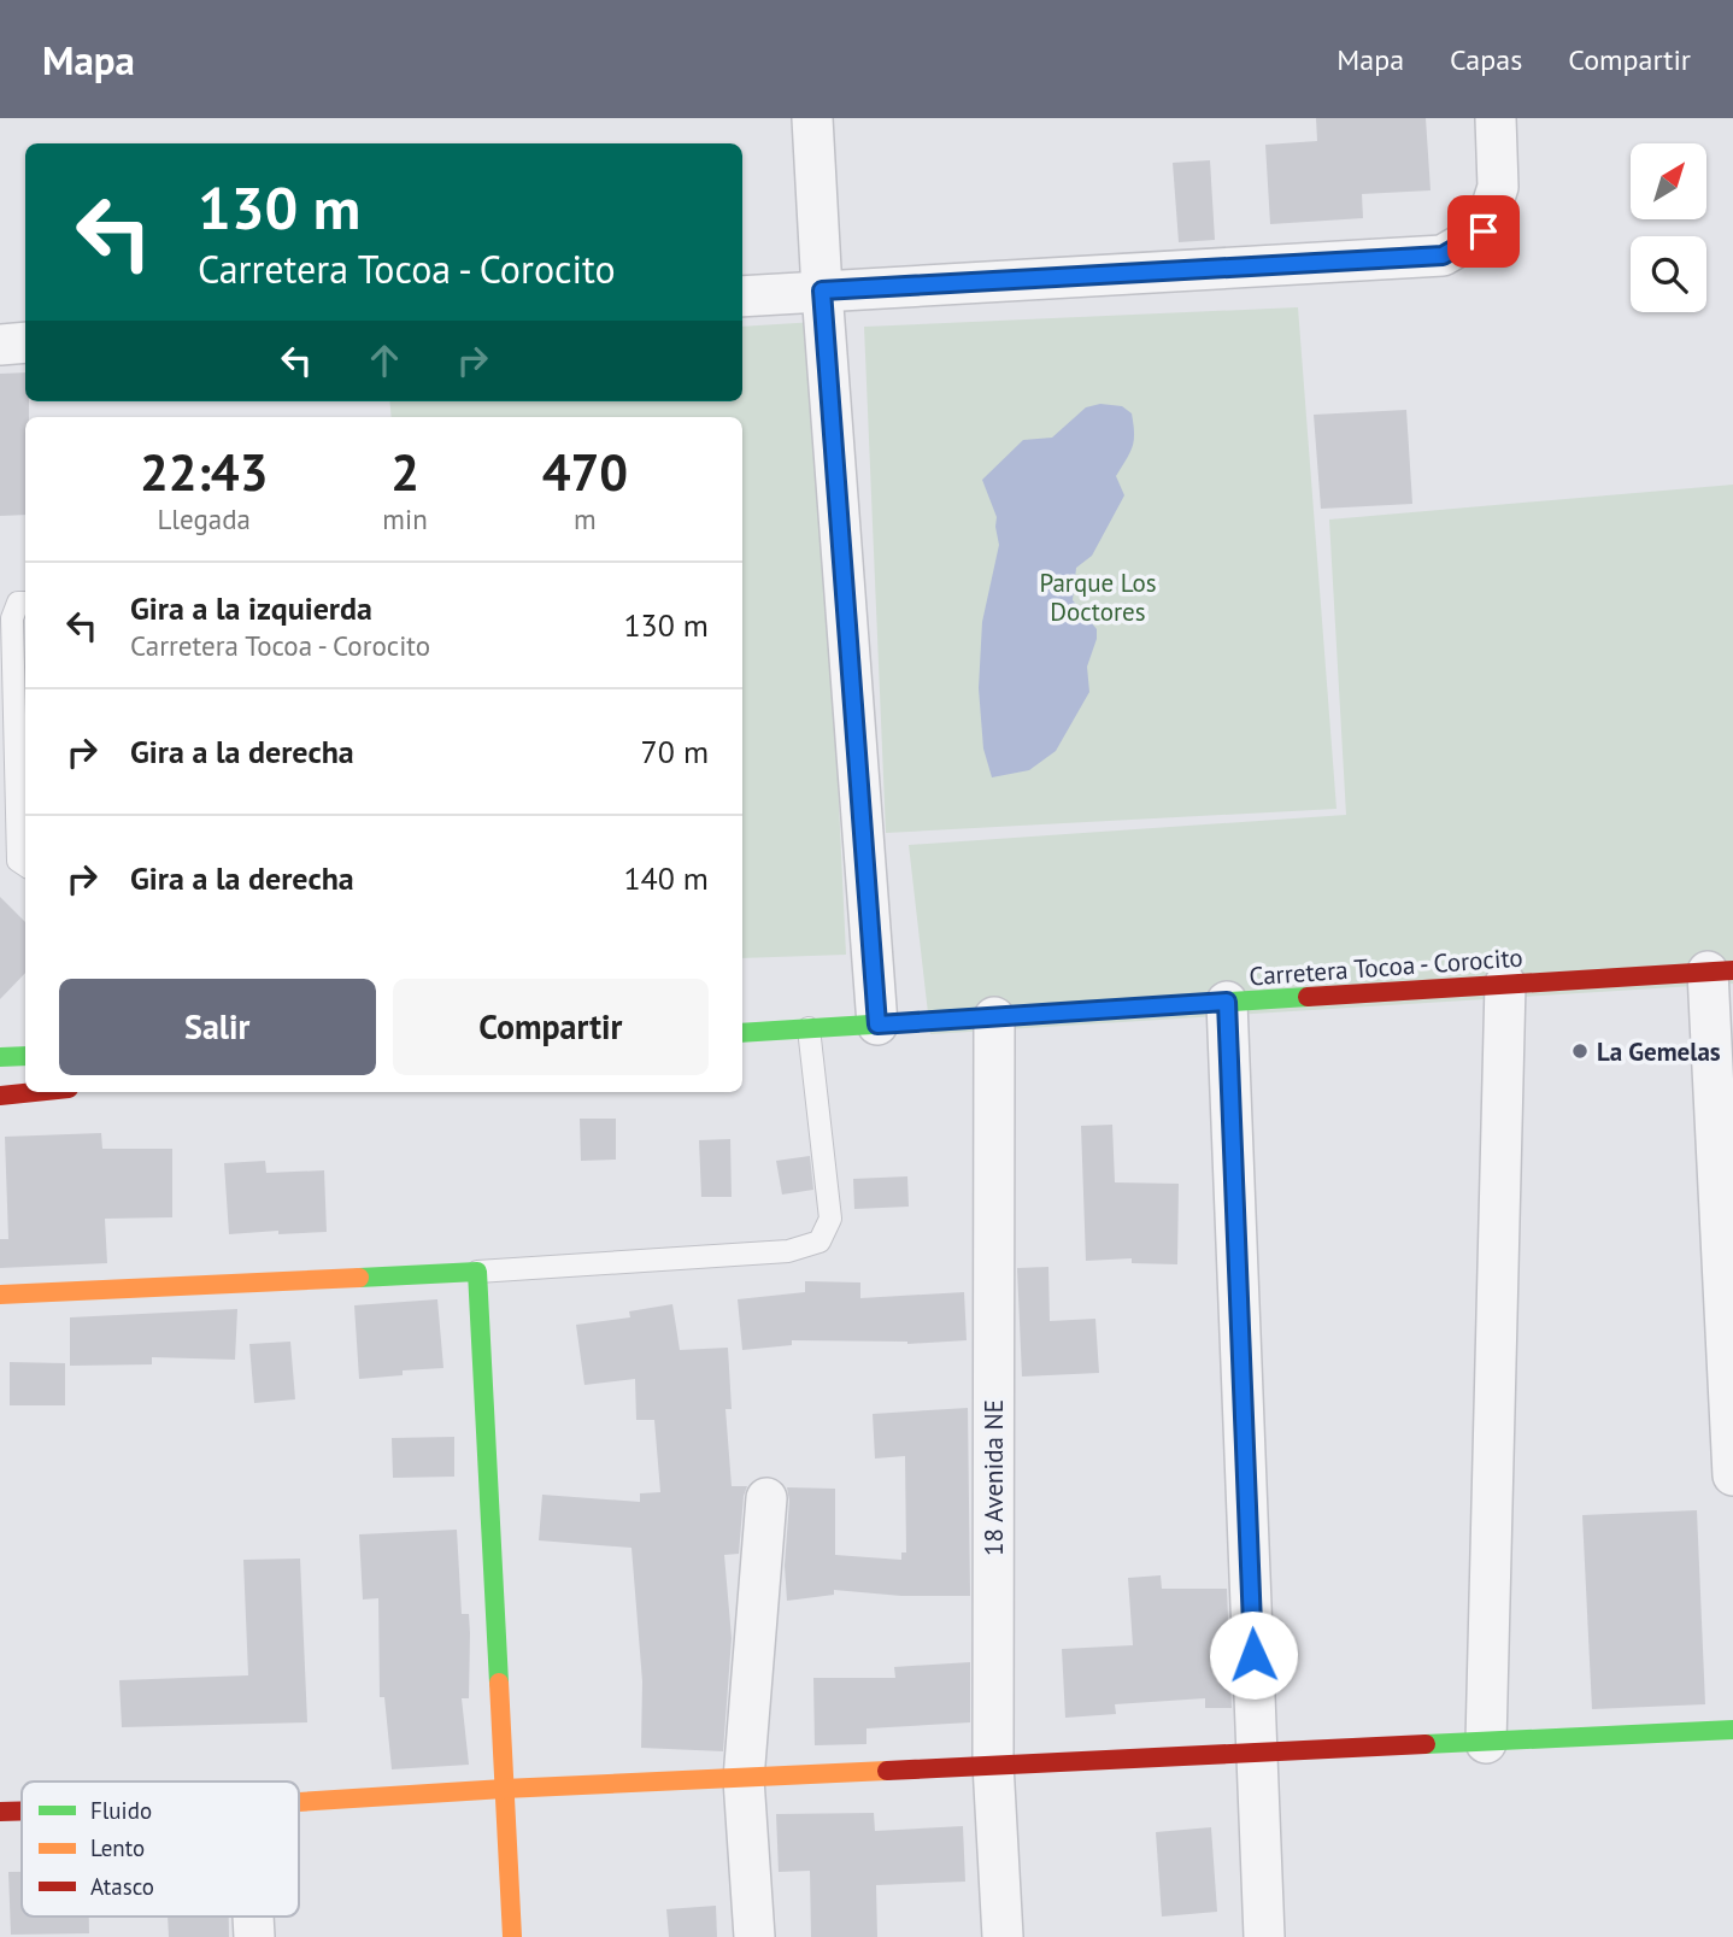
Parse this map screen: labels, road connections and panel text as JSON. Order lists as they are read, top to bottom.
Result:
{
  "streets": {
    "street": ["Carretera Tocoa - Corocito", "18 Avenida NE"]
  },
  "crossings": [
    ["Carretera Tocoa - Corocito", "18 Avenida NE"]
  ],
  "parks": ["Parque Los Doctores"],
  "places": ["La Gemelas"],
  "legend": ["Fluido", "Lento", "Atasco"],
  "north": "top right",
  "page": {
    "header": "Mapa",
    "nav": ["Mapa", "Capas", "Compartir"],
    "turn": ["130 m", "Carretera Tocoa - Corocito"],
    "eta": [
      "22:43",
      "Llegada",
      "2",
      "min",
      "470",
      "m"
    ],
    "list": [
      {
        "name": "Gira a la izquierda",
        "note": "Carretera Tocoa - Corocito",
        "value": "130 m"
      },
      {
        "name": "Gira a la derecha",
        "value": "70 m"
      },
      {
        "name": "Gira a la derecha",
        "value": "140 m"
      }
    ],
    "buttons": ["Salir", "Compartir"]
  }
}
